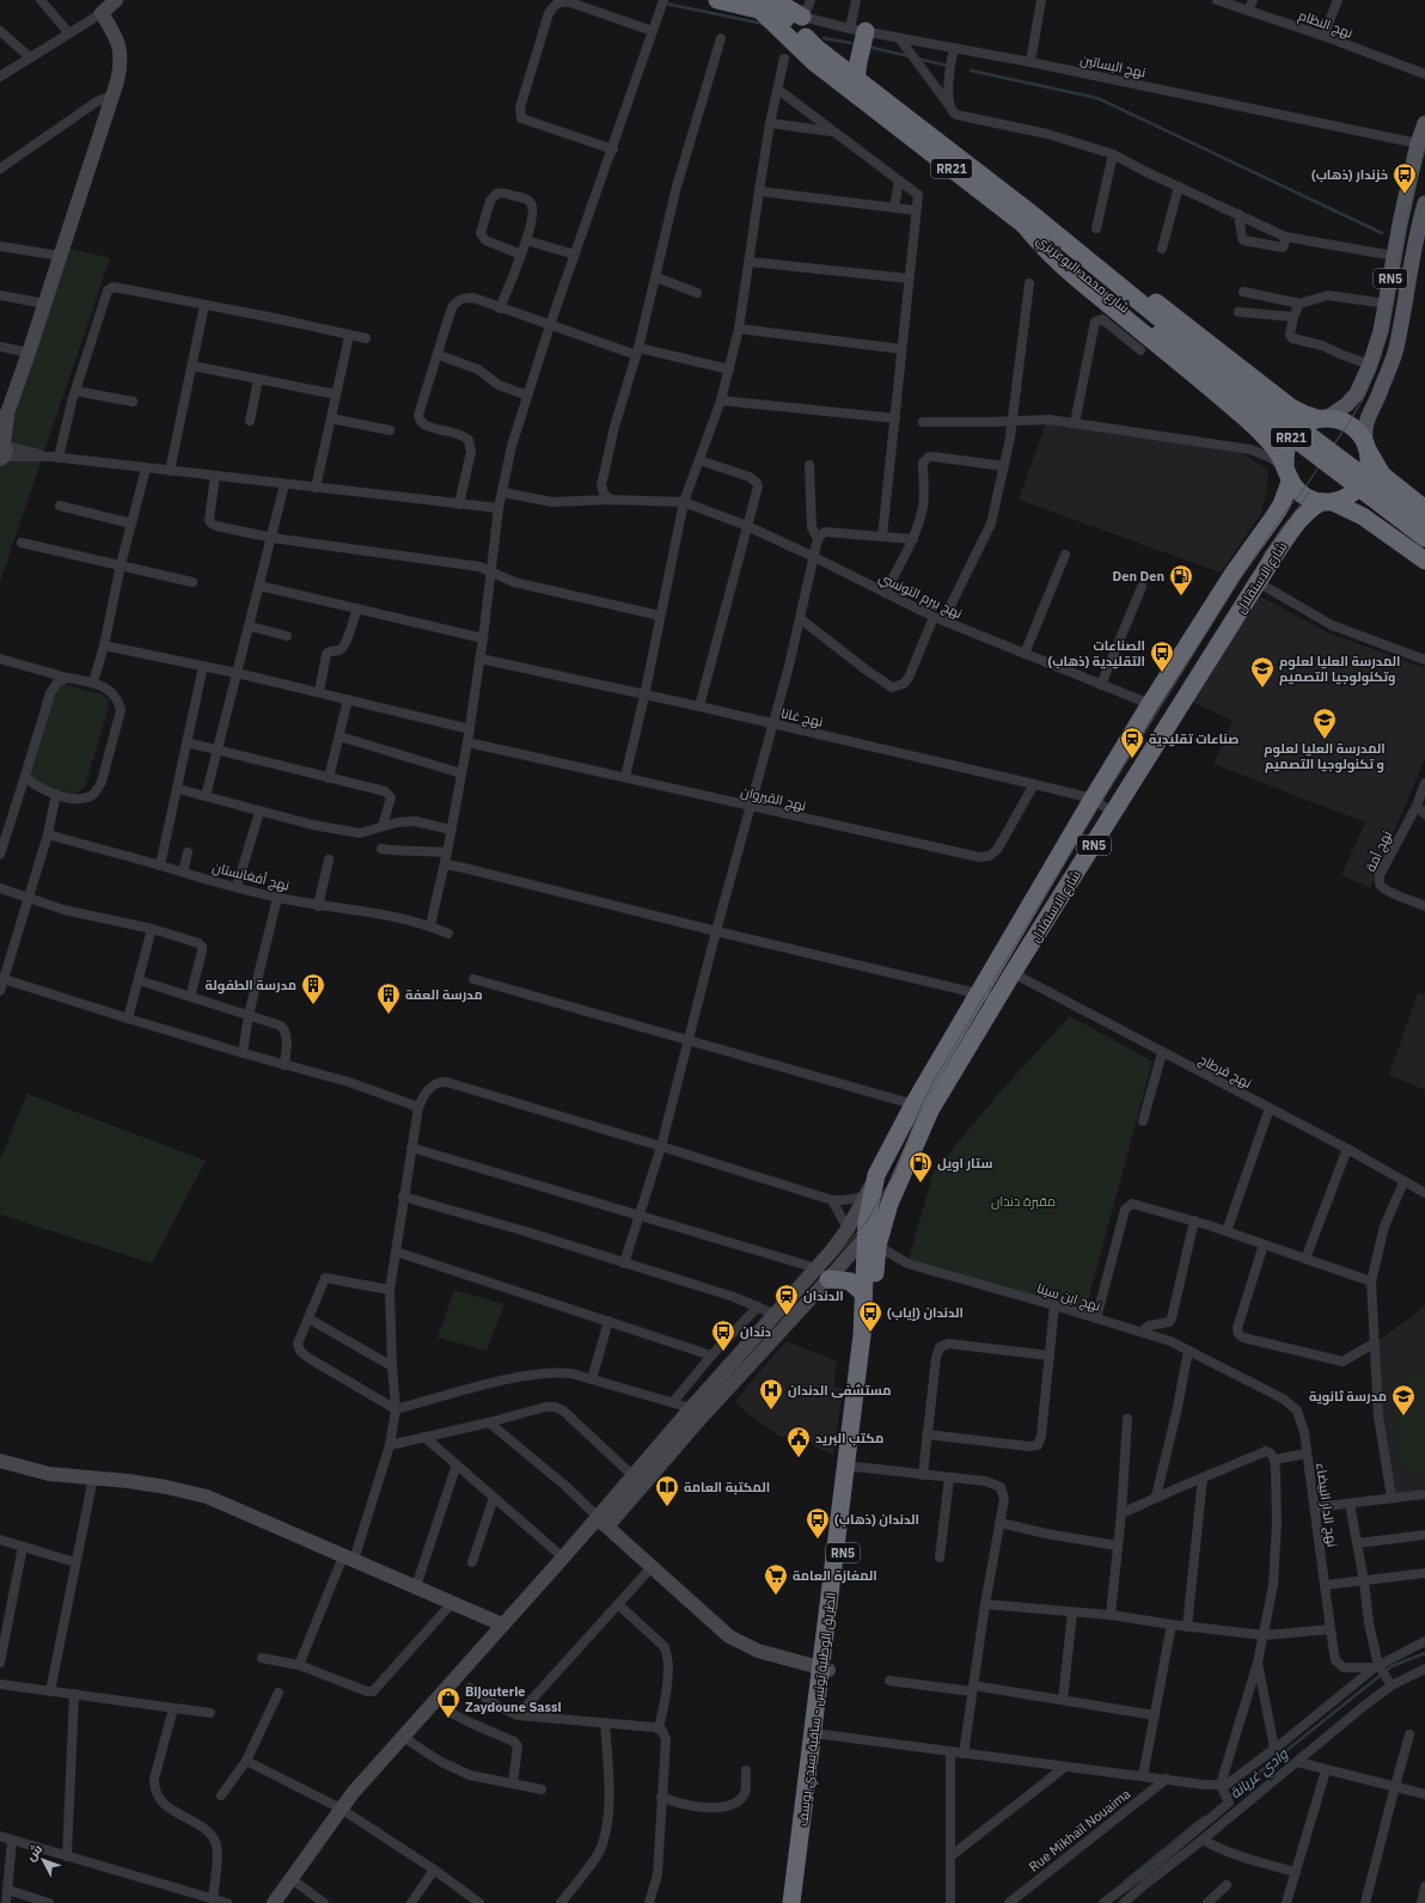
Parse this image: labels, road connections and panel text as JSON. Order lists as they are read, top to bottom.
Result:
{
  "streets": {
    "highway": [
      "RR21",
      "شارع محمد البوعزيزي",
      "RN5",
      "شارع الاستقلال",
      "الطريق الوطنية تونس - ساقية سيدي يوسف"
    ],
    "street": [
      "نهج النظام",
      "نهج البساتين",
      "نهج بيرم التونسي",
      "نهج غانا",
      "نهج القيروان",
      "نهج أمة",
      "نهج أفغانستان",
      "نهج قرطاج",
      "نهج ابن سينا",
      "نهج الدار البيضاء",
      "Rue Mikhaïl Nouaima"
    ]
  },
  "crossings": [
    ["نهج البساتين", "RN5"],
    ["RR21", "شارع محمد البوعزيزي"],
    ["RR21", "RN5"],
    ["RR21", "شارع الاستقلال"],
    ["RN5", "شارع الاستقلال"],
    ["شارع الاستقلال", "نهج بيرم التونسي"],
    ["شارع الاستقلال", "نهج غانا"],
    ["شارع الاستقلال", "نهج قرطاج"],
    ["شارع الاستقلال", "الطريق الوطنية تونس - ساقية سيدي يوسف"],
    ["نهج غانا", "نهج القيروان"],
    ["نهج ابن سينا", "نهج الدار البيضاء"],
    ["نهج ابن سينا", "الطريق الوطنية تونس - ساقية سيدي يوسف"]
  ],
  "water": ["وادي غريانة"],
  "parks": ["مقبرة دندان"],
  "places": {
    "bus stop": [
      "خزندار (ذهاب)",
      "الصناعات التقليدية (ذهاب)",
      "الدندان (إياب)",
      "دندان",
      "الدندان (ذهاب)"
    ],
    "fuel station": ["Den Den", "ستار اويل"],
    "school or university": ["المدرسة العليا لعلوم وتكنولوجيا التصميم", "المدرسة العليا لعلوم و تكنولوجيا التصميم", "مدرسة ثانوية"],
    "station": ["صناعات تقليدية", "الدندان"],
    "building": ["مدرسة الطفولة", "مدرسة العفة"],
    "hospital": ["مستشفى الدندان"],
    "public building": ["مكتب البريد"],
    "library": ["المكتبة العامة"],
    "supermarket": ["المغازة العامة"],
    "shop": ["Bijouterie Zaydoune Sassi"]
  },
  "north": "top left"
}
